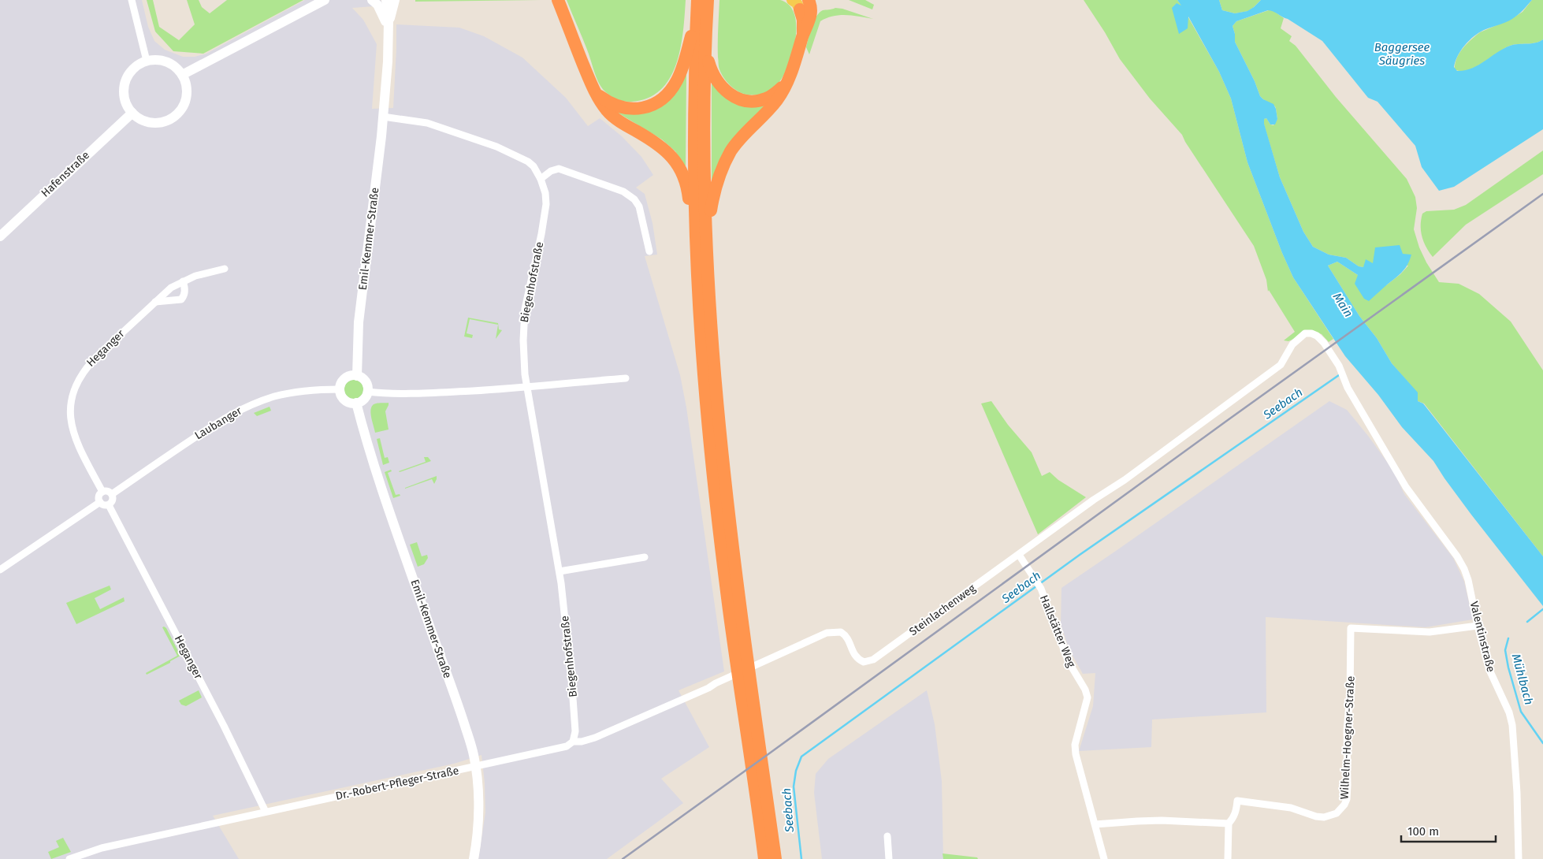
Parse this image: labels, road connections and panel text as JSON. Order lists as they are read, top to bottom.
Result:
{
  "streets": {
    "street": [
      "Hafenstraße",
      "Emil-Kemmer-Straße",
      "Biegenhofstraße",
      "Heganger",
      "Laubanger",
      "Steinlachenweg",
      "Hallstätter Weg",
      "Valentinstraße",
      "Wilhelm-Hoegner-Straße",
      "Dr.-Robert-Pfleger-Straße"
    ]
  },
  "crossings": [
    ["Emil-Kemmer-Straße", "Biegenhofstraße"],
    ["Emil-Kemmer-Straße", "Laubanger"],
    ["Emil-Kemmer-Straße", "Dr.-Robert-Pfleger-Straße"],
    ["Biegenhofstraße", "Dr.-Robert-Pfleger-Straße"],
    ["Heganger", "Laubanger"],
    ["Heganger", "Dr.-Robert-Pfleger-Straße"],
    ["Steinlachenweg", "Hallstätter Weg"],
    ["Steinlachenweg", "Valentinstraße"],
    ["Steinlachenweg", "Dr.-Robert-Pfleger-Straße"],
    ["Hallstätter Weg", "Valentinstraße"],
    ["Valentinstraße", "Wilhelm-Hoegner-Straße"]
  ],
  "water": [
    "Baggersee Säugries",
    "Main",
    "Seebach",
    "Mühlbach"
  ],
  "scale_bar": "100 m"
}
